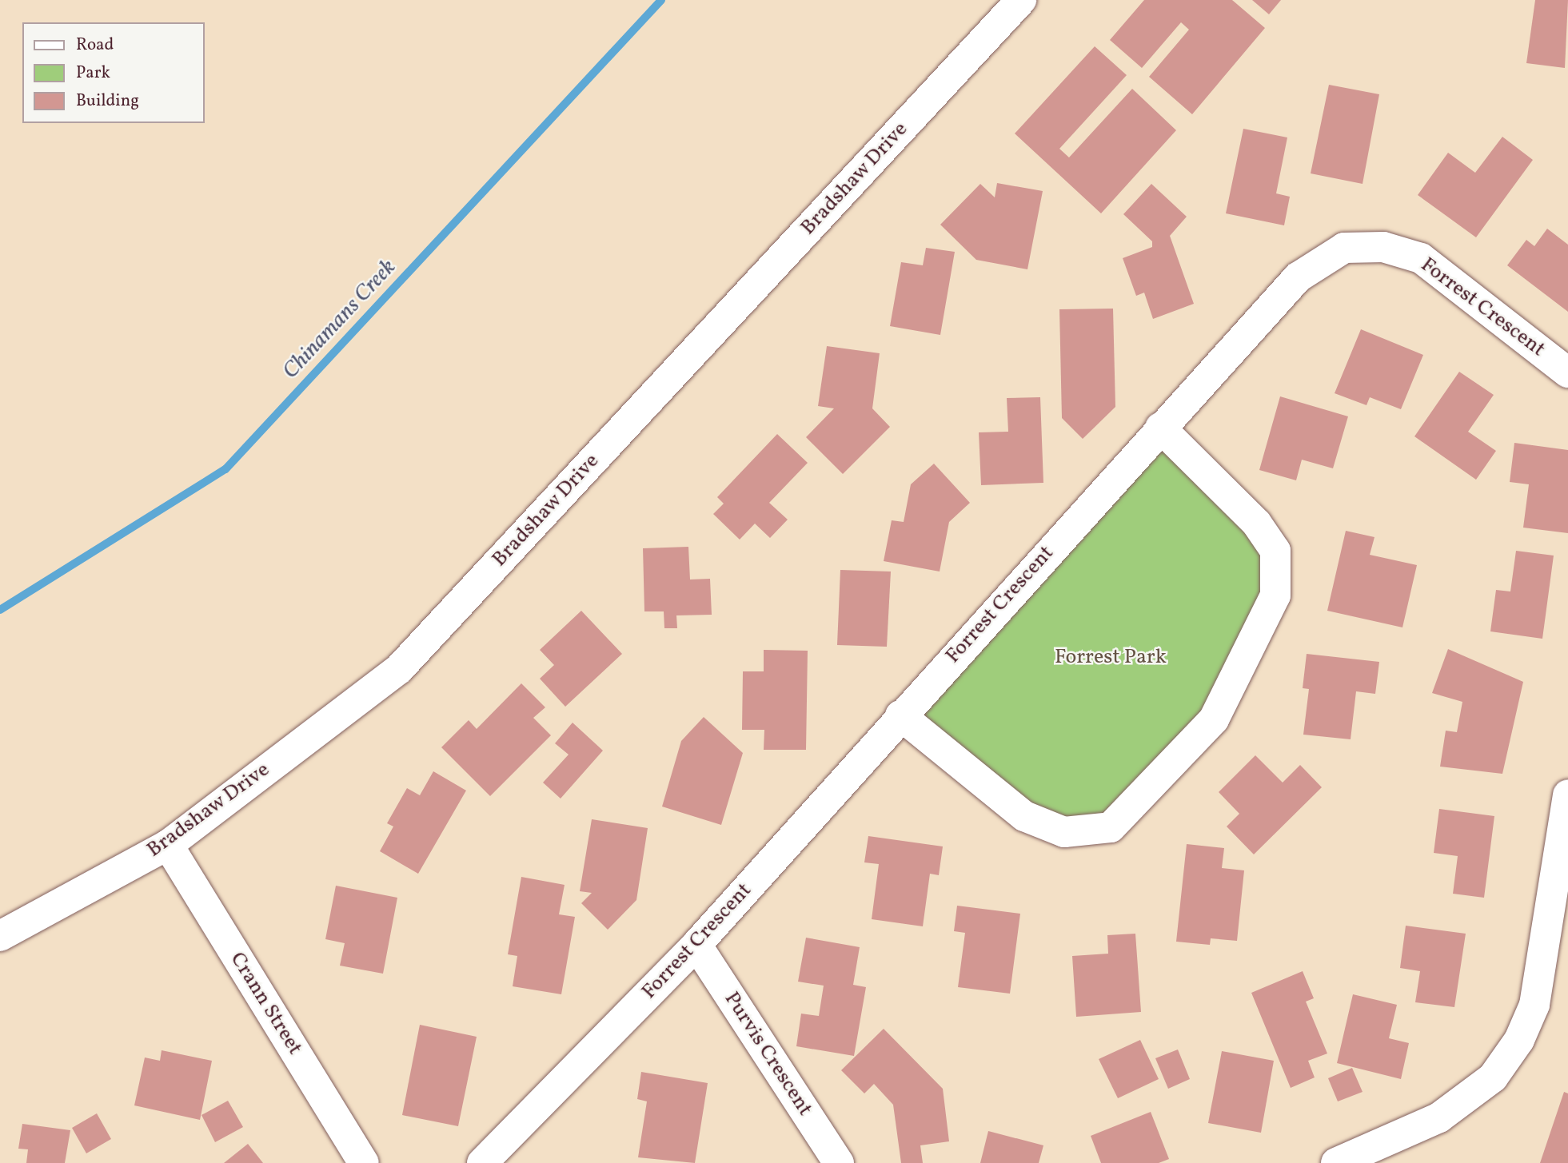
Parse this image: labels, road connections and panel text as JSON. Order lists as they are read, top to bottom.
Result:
{
  "streets": {
    "street": [
      "Bradshaw Drive",
      "Forrest Crescent",
      "Crann Street",
      "Purvis Crescent"
    ]
  },
  "crossings": [
    ["Bradshaw Drive", "Crann Street"],
    ["Forrest Crescent", "Purvis Crescent"]
  ],
  "water": ["Chinamans Creek"],
  "parks": ["Forrest Park"],
  "legend": ["Road", "Park", "Building"]
}
